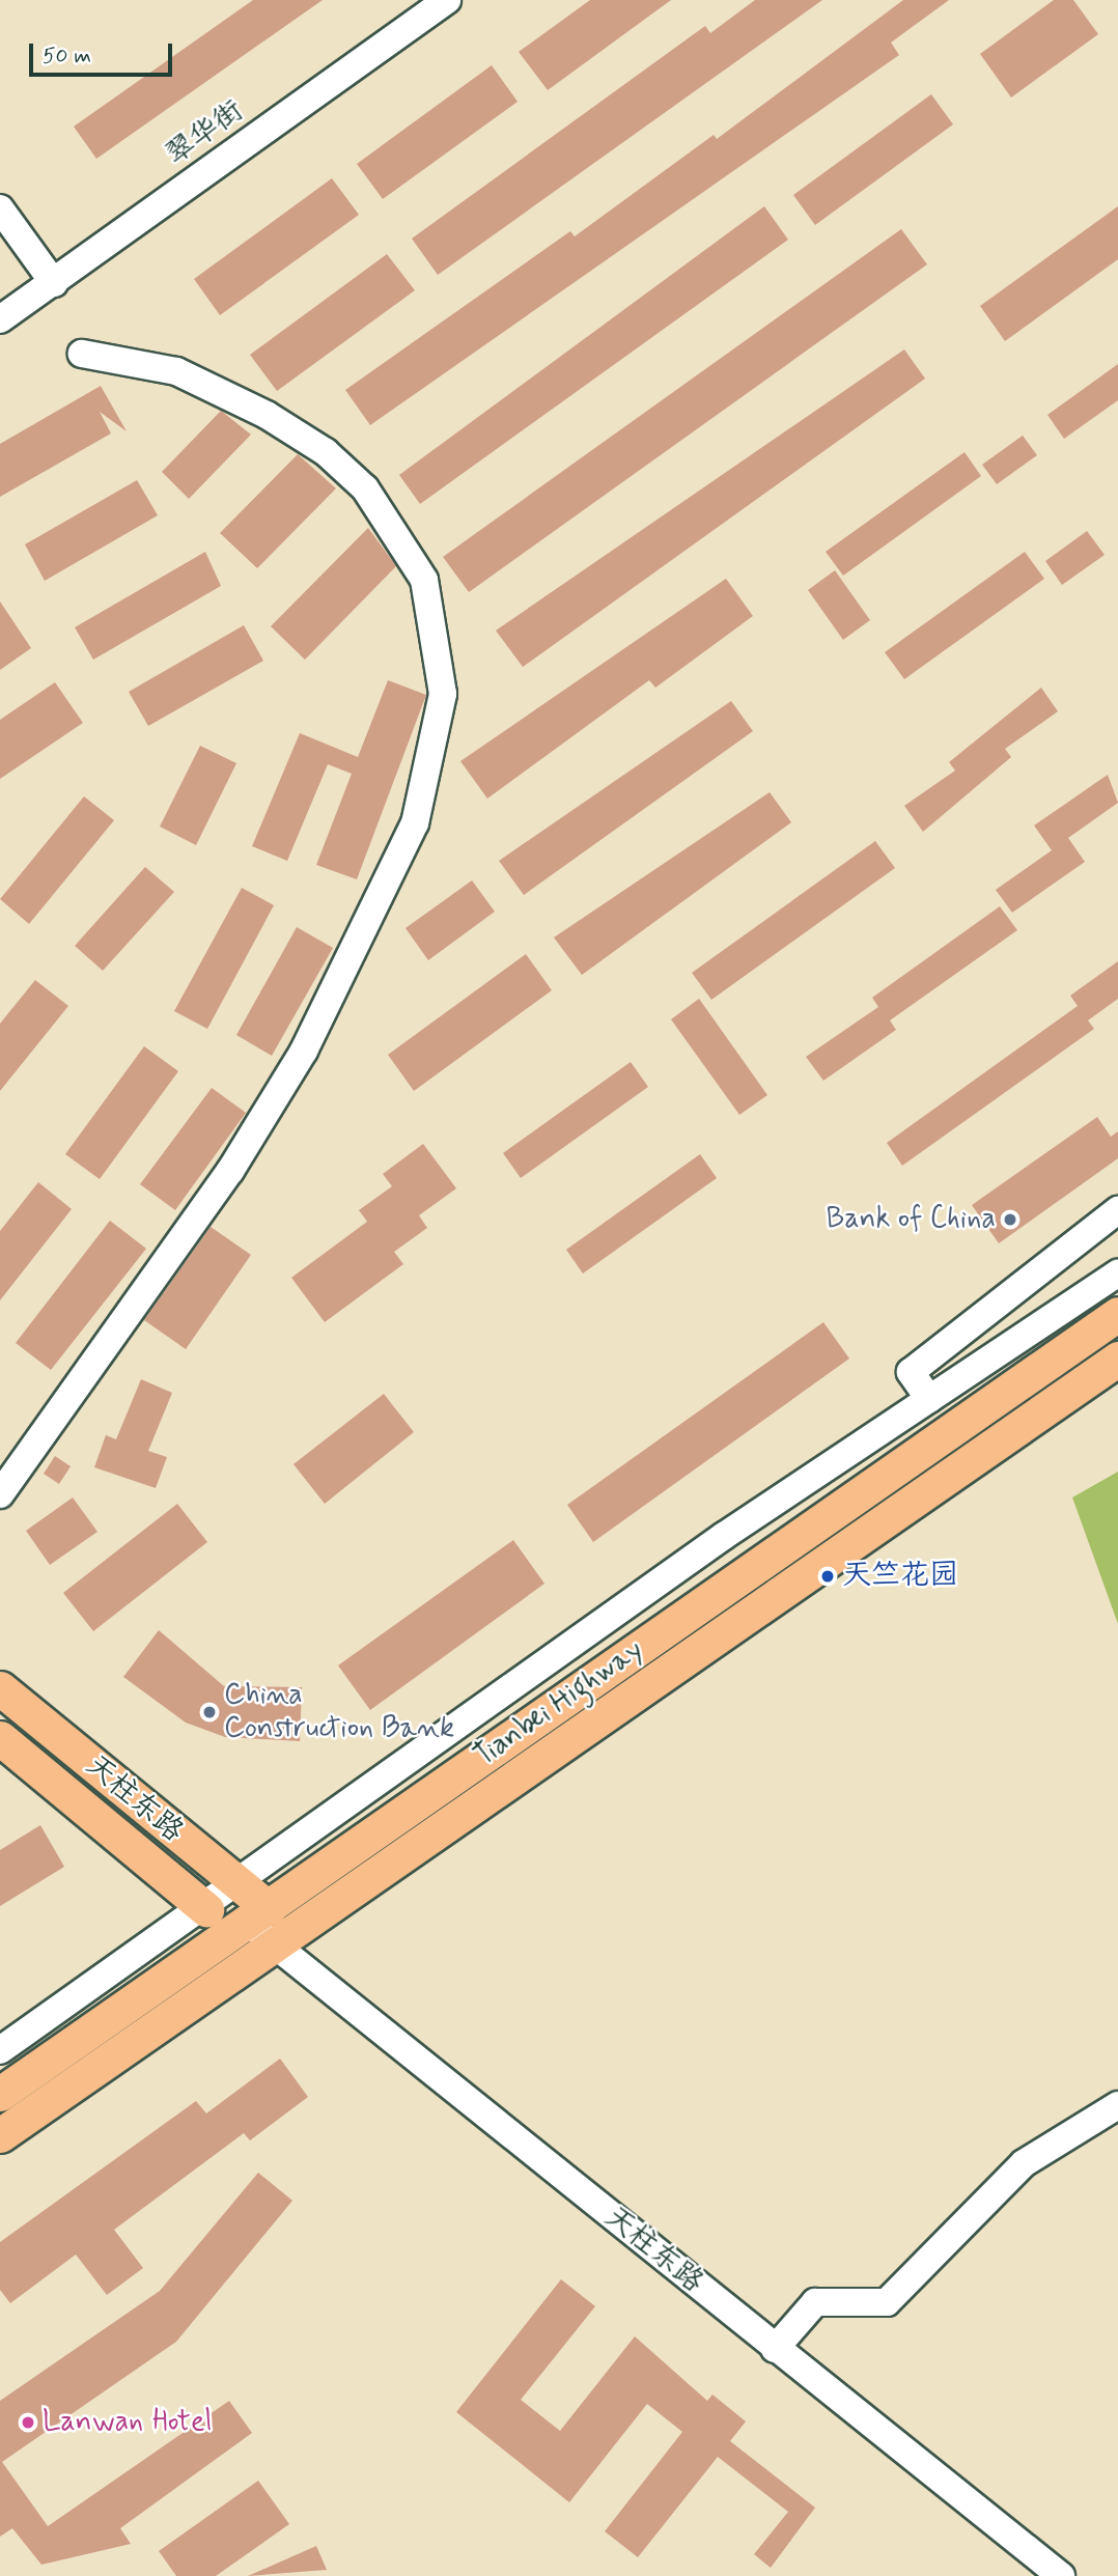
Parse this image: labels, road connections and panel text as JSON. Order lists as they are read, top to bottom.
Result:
{
  "streets": {
    "main road": ["Tianbei Highway", "天柱东路"],
    "street": ["翠华街"]
  },
  "crossings": [
    ["Tianbei Highway", "天柱东路"]
  ],
  "places": [
    "Bank of China",
    "天竺花园",
    "China Construction Bank",
    "Lanwan Hotel"
  ],
  "scale_bar": "50 m"
}
